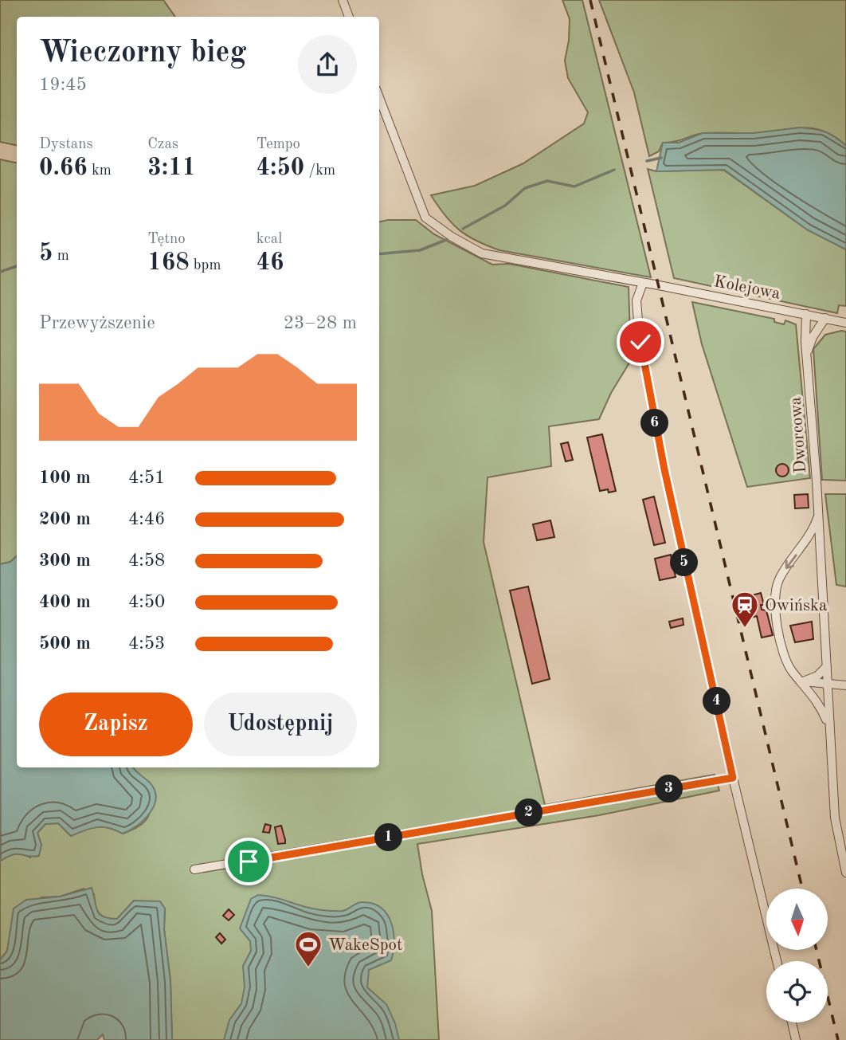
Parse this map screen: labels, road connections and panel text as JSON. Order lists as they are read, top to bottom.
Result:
{
  "streets": {
    "street": ["Kolejowa", "Dworcowa"]
  },
  "crossings": [
    ["Kolejowa", "Dworcowa"]
  ],
  "places": {
    "station": ["Owińska"],
    "sports": ["WakeSpot"]
  },
  "north": "bottom",
  "page": {
    "heading": ["Wieczorny bieg", "19:45"],
    "stats": [
      ["Dystans", "0.66 km"],
      ["Czas", "3:11"],
      ["Tempo", "4:50 /km"],
      ["5 m"],
      ["Tętno", "168 bpm"],
      ["kcal", "46"]
    ],
    "chart": ["Przewyższenie", "23–28 m"],
    "pins": [
      "6",
      "5",
      "4",
      "3",
      "2",
      "1"
    ],
    "list": [
      {
        "name": "100 m",
        "note": "4:51"
      },
      {
        "name": "200 m",
        "note": "4:46"
      },
      {
        "name": "300 m",
        "note": "4:58"
      },
      {
        "name": "400 m",
        "note": "4:50"
      },
      {
        "name": "500 m",
        "note": "4:53"
      }
    ],
    "buttons": ["Zapisz", "Udostępnij"]
  }
}
